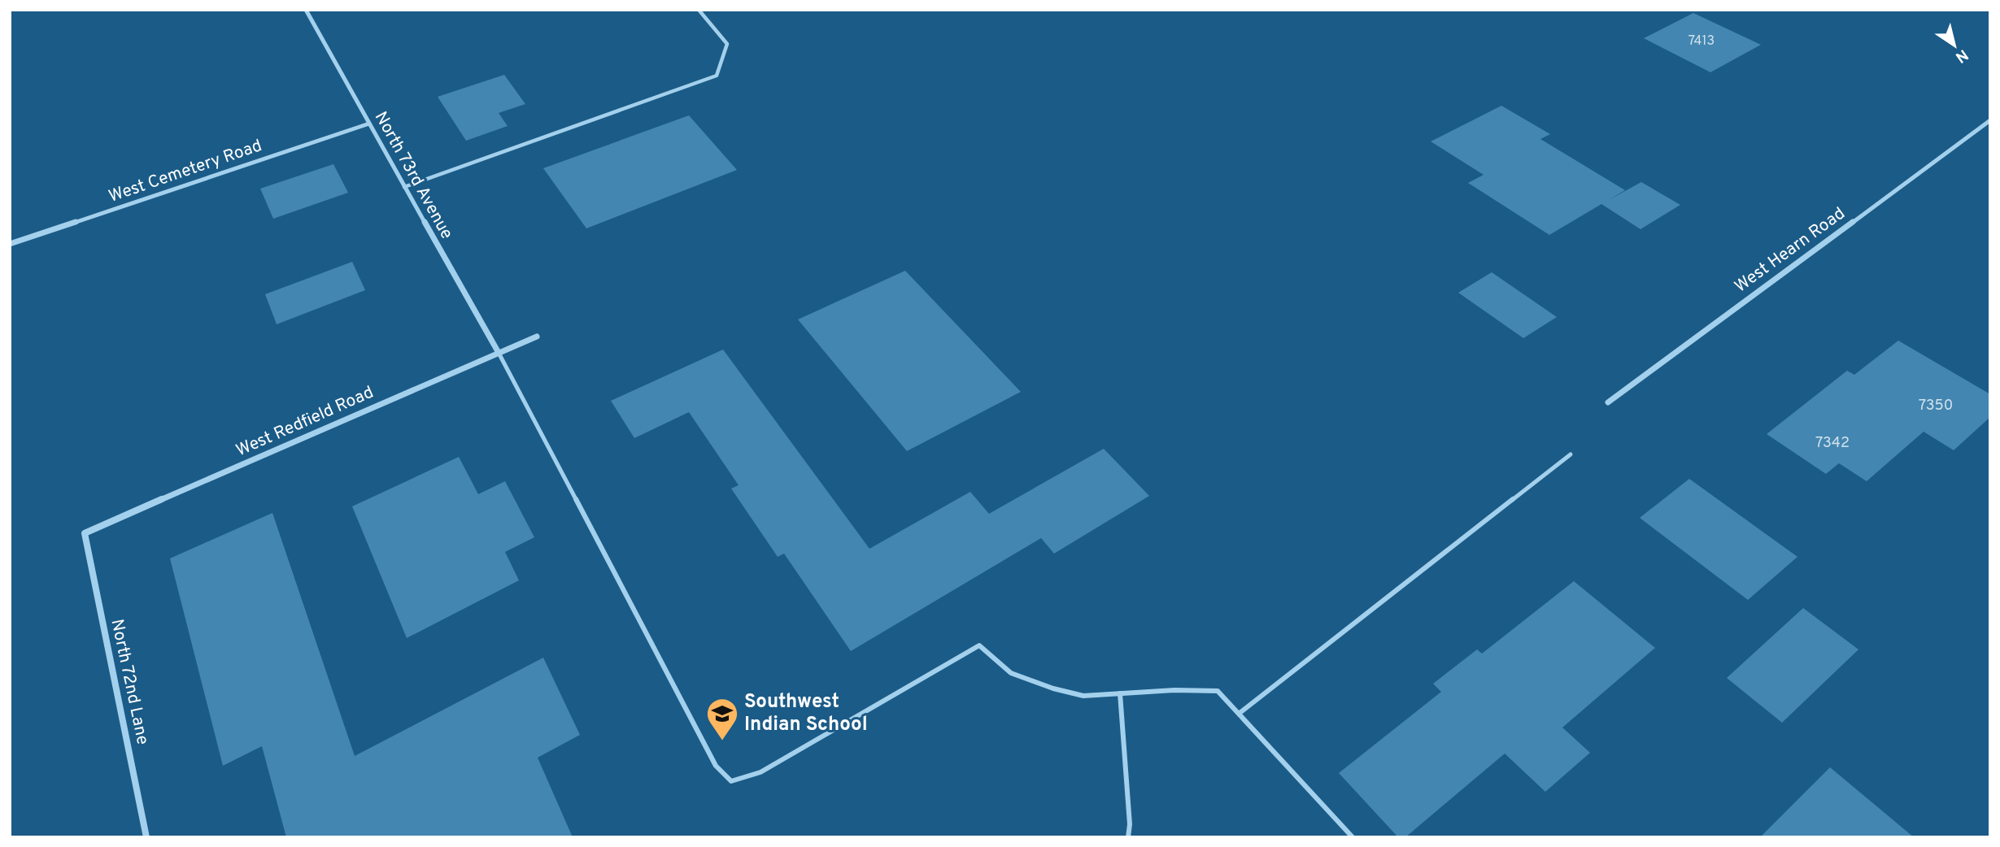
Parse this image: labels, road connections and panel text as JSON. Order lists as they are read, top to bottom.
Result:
{
  "streets": {
    "street": [
      "West Cemetery Road",
      "North 73rd Avenue",
      "West Hearn Road",
      "West Redfield Road",
      "North 72nd Lane"
    ]
  },
  "crossings": [
    ["West Cemetery Road", "North 73rd Avenue"],
    ["North 73rd Avenue", "West Redfield Road"],
    ["West Redfield Road", "North 72nd Lane"]
  ],
  "places": {
    "school or university": ["Southwest Indian School"]
  },
  "house_numbers": ["7413", "7350", "7342"],
  "north": "bottom right"
}
